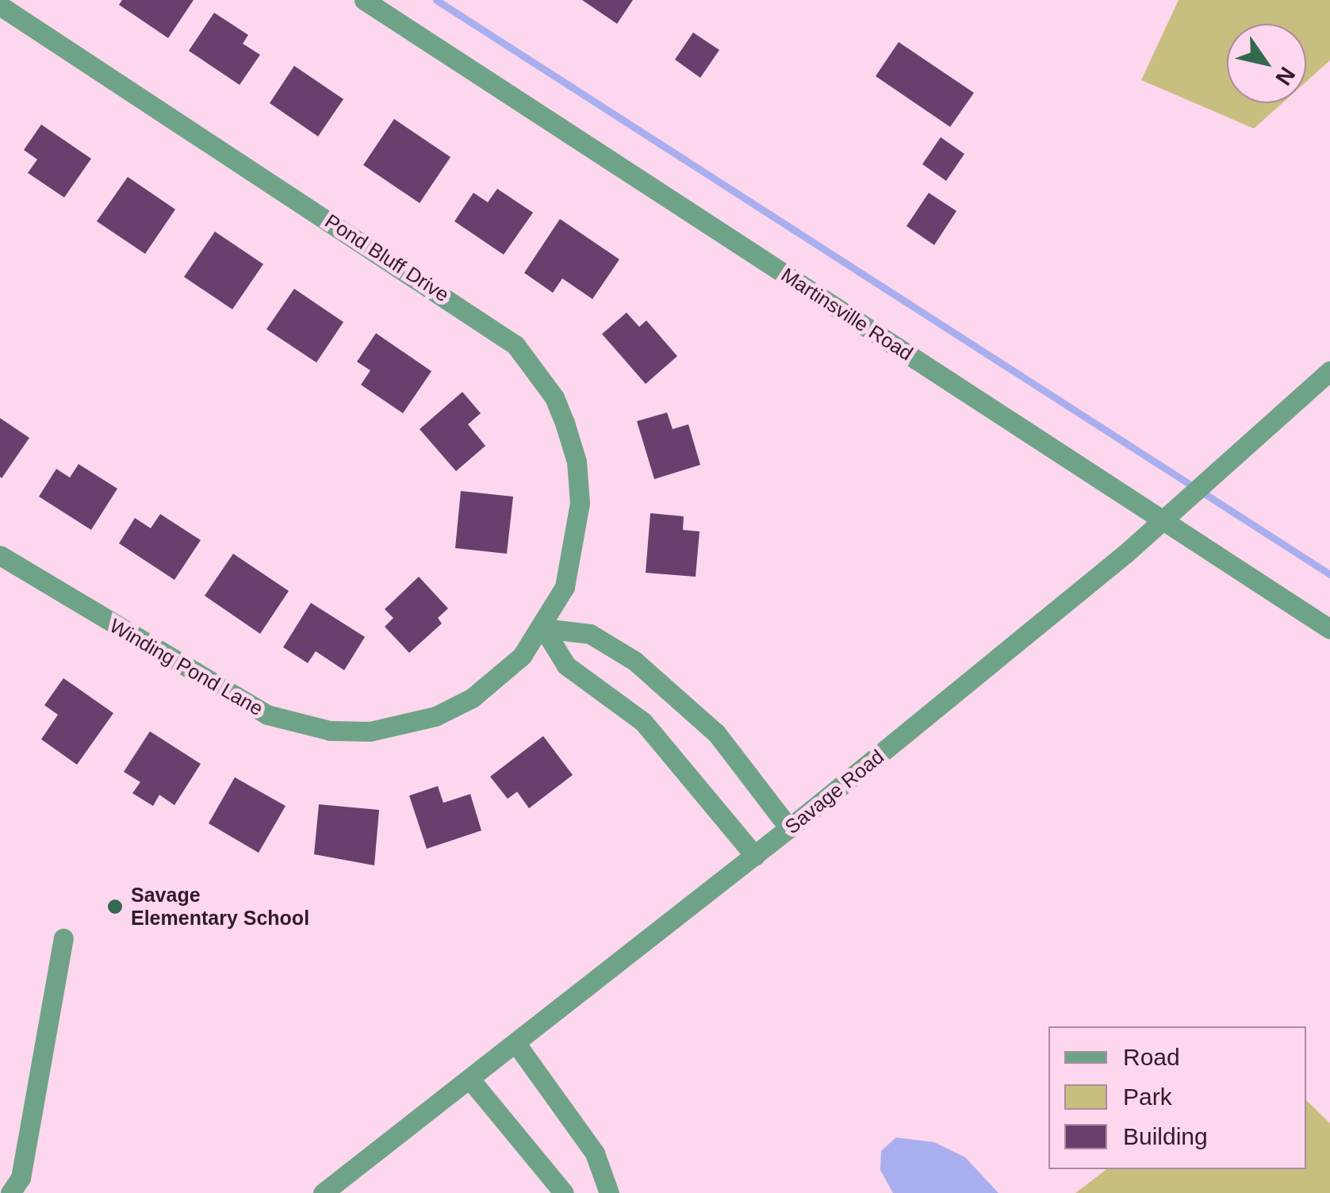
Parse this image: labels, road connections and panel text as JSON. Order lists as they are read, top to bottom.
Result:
{
  "streets": {
    "street": [
      "Pond Bluff Drive",
      "Martinsville Road",
      "Winding Pond Lane",
      "Savage Road"
    ]
  },
  "crossings": [
    ["Pond Bluff Drive", "Winding Pond Lane"],
    ["Martinsville Road", "Savage Road"]
  ],
  "places": ["Savage Elementary School"],
  "legend": ["Road", "Park", "Building"],
  "north": "bottom right"
}
